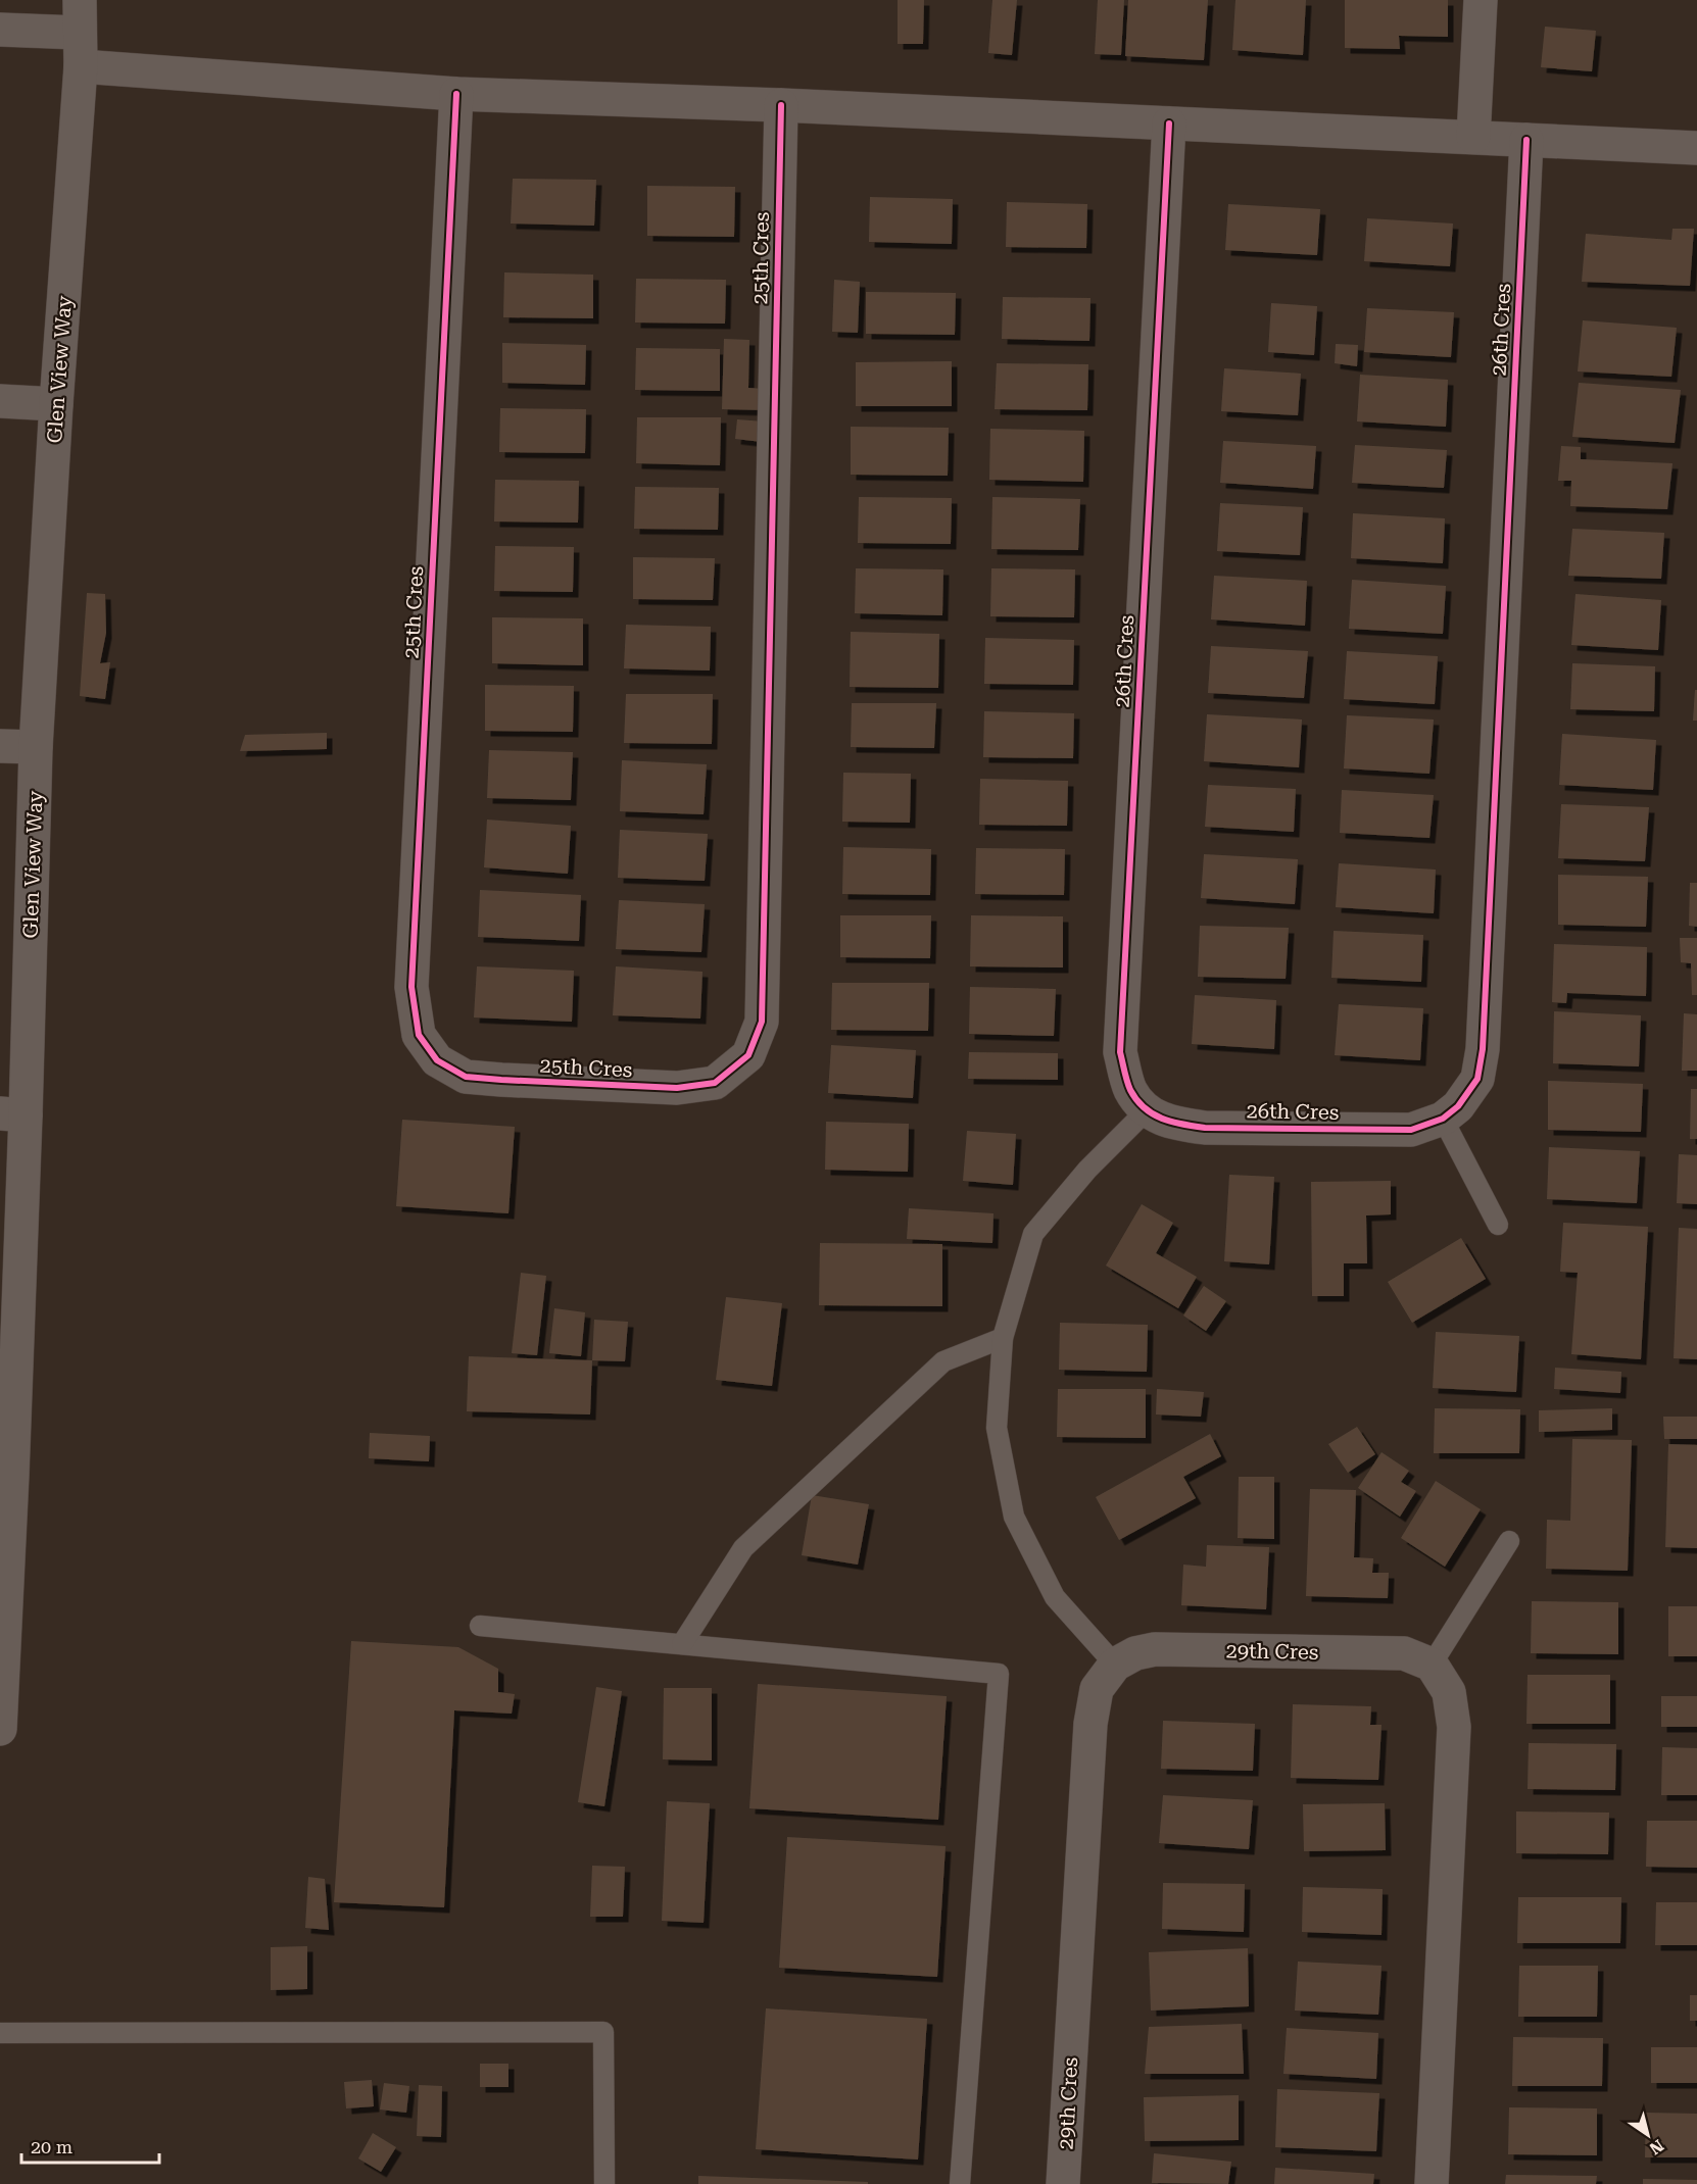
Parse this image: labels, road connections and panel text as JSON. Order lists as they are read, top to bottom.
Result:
{
  "streets": {
    "street": [
      "25th Cres",
      "26th Cres",
      "Glen View Way",
      "29th Cres"
    ]
  },
  "scale_bar": "20 m",
  "north": "bottom right"
}
